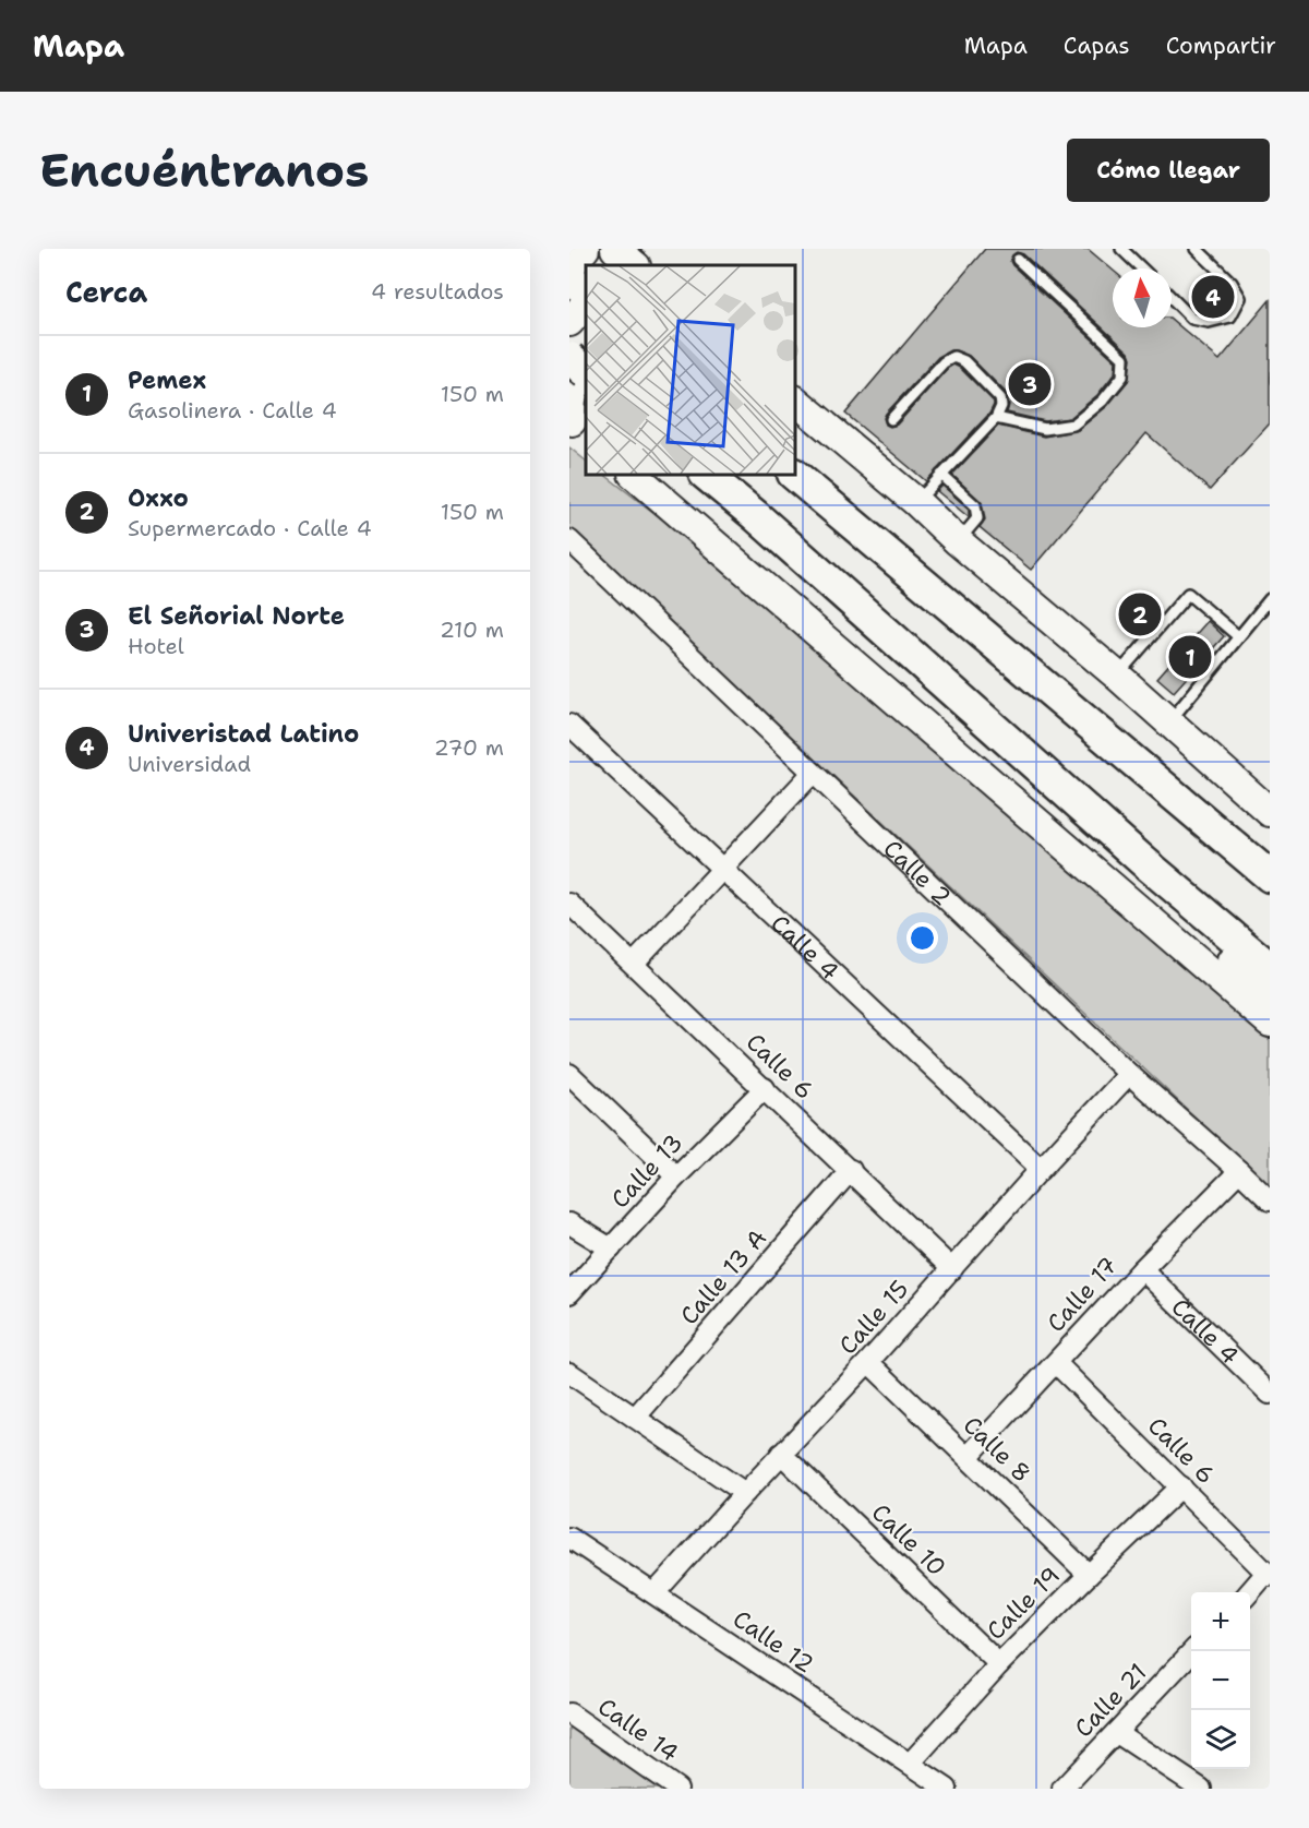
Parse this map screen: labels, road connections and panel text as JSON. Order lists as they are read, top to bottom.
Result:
{
  "streets": {
    "street": [
      "Calle 2",
      "Calle 4",
      "Calle 6",
      "Calle 13",
      "Calle 13 A",
      "Calle 17",
      "Calle 15",
      "Calle 8",
      "Calle 10",
      "Calle 19",
      "Calle 12",
      "Calle 21",
      "Calle 14"
    ]
  },
  "crossings": [
    ["Calle 2", "Calle 17"],
    ["Calle 2", "Calle 15"],
    ["Calle 4", "Calle 17"],
    ["Calle 4", "Calle 15"],
    ["Calle 6", "Calle 13"],
    ["Calle 6", "Calle 13 A"],
    ["Calle 6", "Calle 17"],
    ["Calle 6", "Calle 15"],
    ["Calle 6", "Calle 19"],
    ["Calle 17", "Calle 8"],
    ["Calle 15", "Calle 8"],
    ["Calle 15", "Calle 10"],
    ["Calle 15", "Calle 12"],
    ["Calle 8", "Calle 19"],
    ["Calle 10", "Calle 19"],
    ["Calle 19", "Calle 12"]
  ],
  "north": "top",
  "page": {
    "header": "Mapa",
    "nav": ["Mapa", "Capas", "Compartir"],
    "buttons": "Cómo llegar",
    "title": "Encuéntranos",
    "heading": ["Cerca", "4 resultados"],
    "pins": [
      "4",
      "3",
      "2",
      "1"
    ],
    "list": [
      {
        "mark": "1",
        "name": "Pemex",
        "note": "Gasolinera · Calle 4",
        "value": "150 m"
      },
      {
        "mark": "2",
        "name": "Oxxo",
        "note": "Supermercado · Calle 4",
        "value": "150 m"
      },
      {
        "mark": "3",
        "name": "El Señorial Norte",
        "note": "Hotel",
        "value": "210 m"
      },
      {
        "mark": "4",
        "name": "Univeristad Latino",
        "note": "Universidad",
        "value": "270 m"
      }
    ],
    "map_buttons": ["+", "−"]
  }
}
